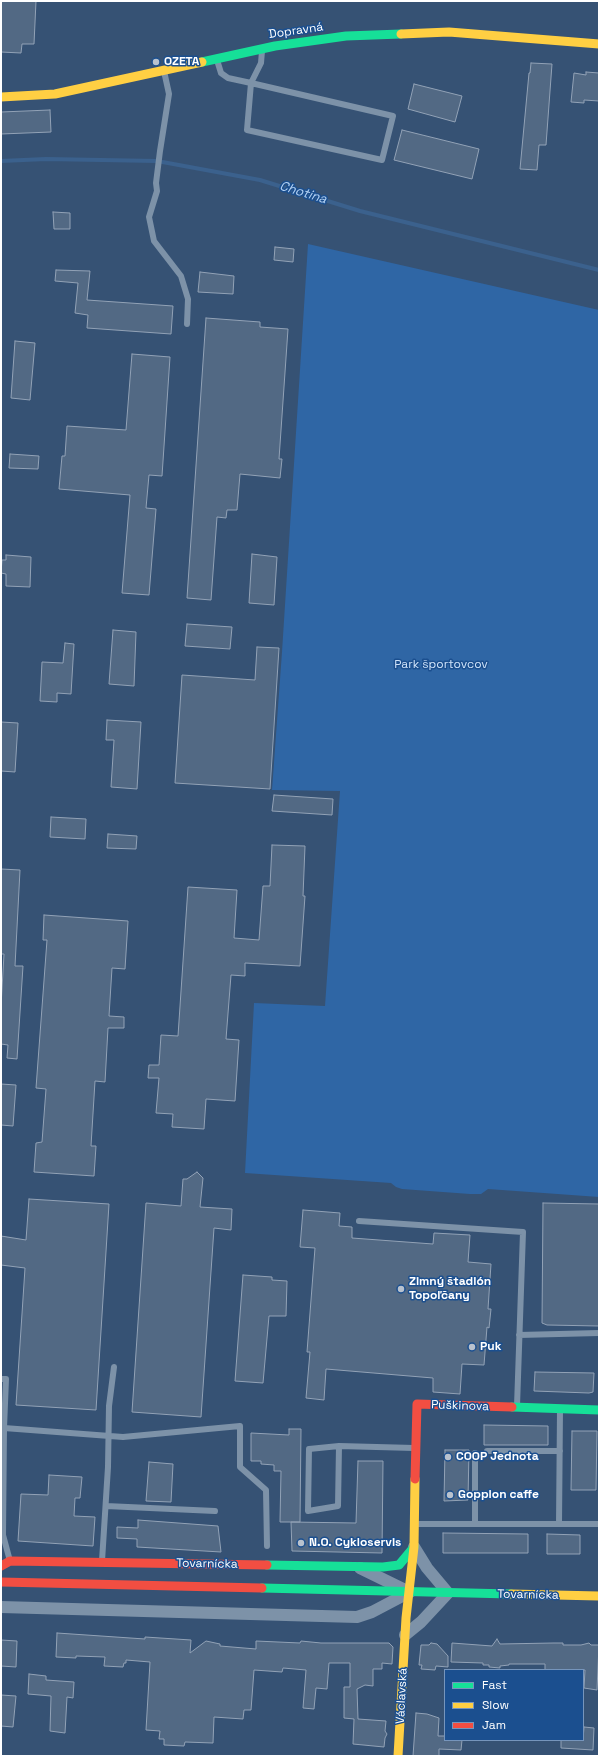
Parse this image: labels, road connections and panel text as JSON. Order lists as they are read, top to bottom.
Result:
{
  "streets": {
    "street": [
      "Dopravná",
      "Puškinova",
      "Tovarnícka",
      "Václavská"
    ]
  },
  "crossings": [
    ["Puškinova", "Tovarnícka"],
    ["Puškinova", "Václavská"],
    ["Tovarnícka", "Václavská"]
  ],
  "water": ["Chotina"],
  "parks": ["Park športovcov"],
  "places": [
    "OZETA",
    "Zimný štadión Topoľčany",
    "Puk",
    "COOP Jednota",
    "Goppion caffe",
    "N.O. Cykloservis"
  ],
  "legend": ["Fast", "Slow", "Jam"]
}
